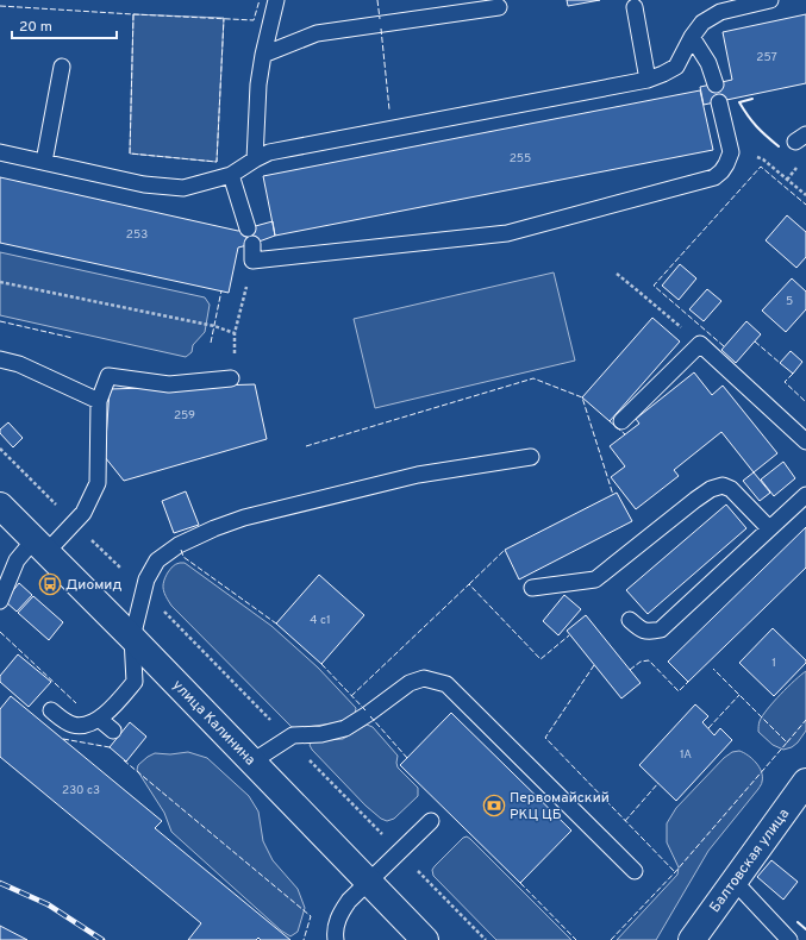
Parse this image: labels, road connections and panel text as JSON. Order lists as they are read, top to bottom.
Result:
{
  "streets": {
    "main road": ["улица Калинина", "Балтовская улица"]
  },
  "places": {
    "bus stop": ["Диомид"],
    "bank": ["Первомайский РКЦ ЦБ"]
  },
  "house_numbers": [
    "257",
    "255",
    "253",
    "5",
    "259",
    "4 с1",
    "1",
    "1А",
    "230 с3"
  ],
  "scale_bar": "20 m"
}
